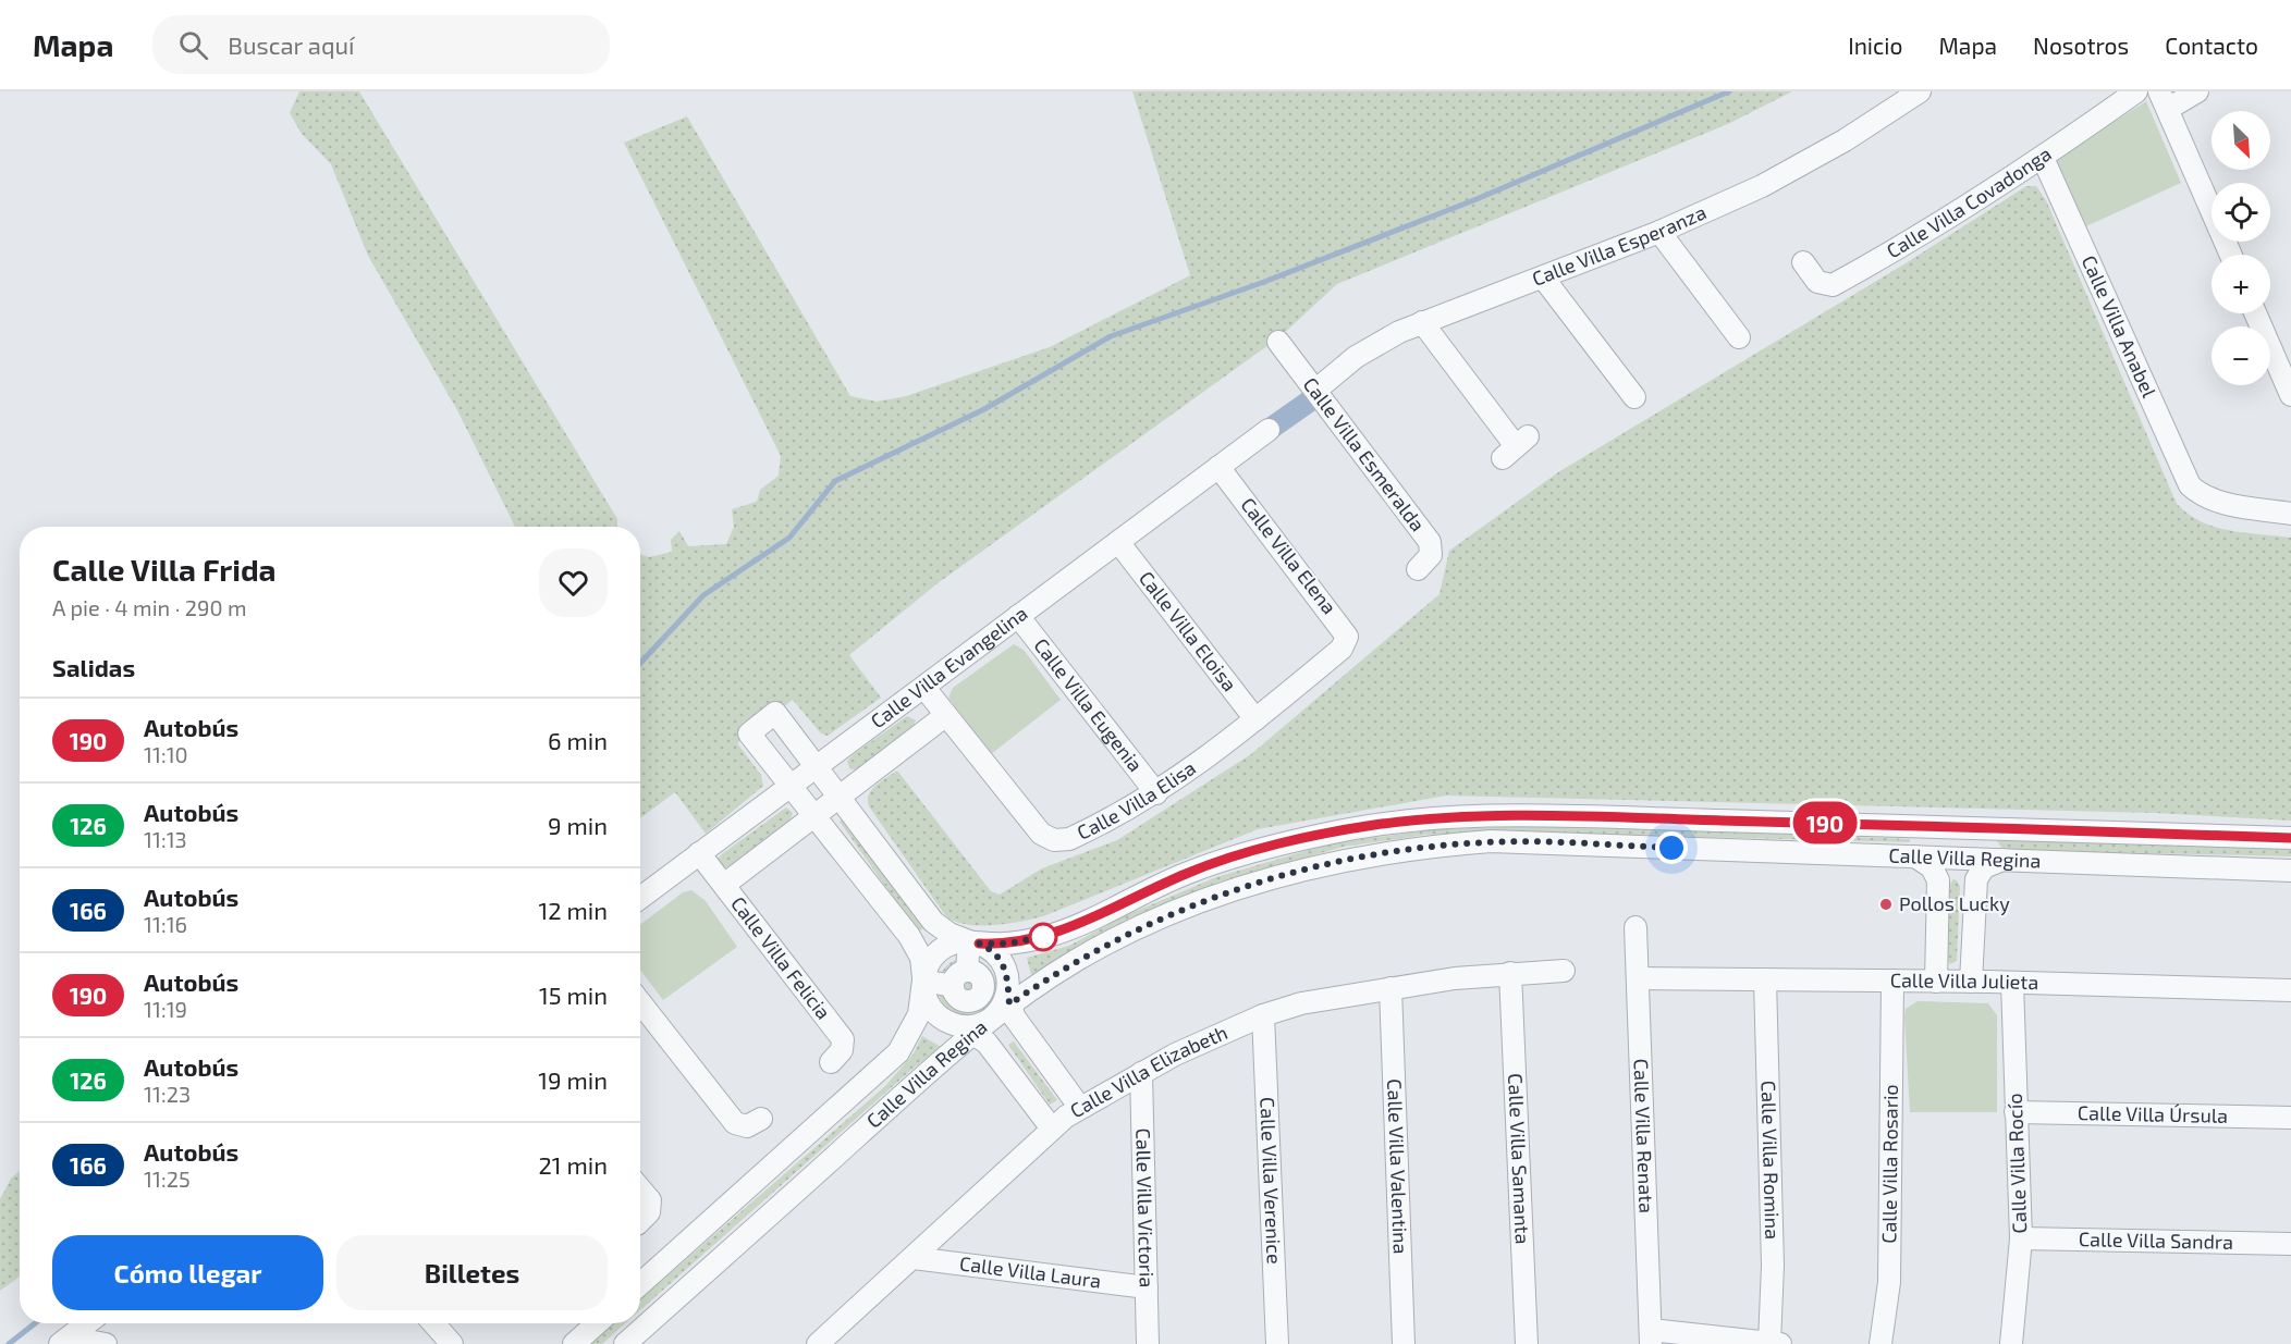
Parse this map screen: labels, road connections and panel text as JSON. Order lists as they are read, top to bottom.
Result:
{
  "streets": {
    "street": [
      "Calle Villa Covadonga",
      "Calle Villa Esperanza",
      "Calle Villa Anabel",
      "Calle Villa Esmeralda",
      "Calle Villa Elena",
      "Calle Villa Eloisa",
      "Calle Villa Evangelina",
      "Calle Villa Eugenia",
      "Calle Villa Elisa",
      "Calle Villa Regina",
      "Calle Villa Felicia",
      "Calle Villa Julieta",
      "Calle Villa Elizabeth",
      "Calle Villa Úrsula",
      "Calle Villa Renata",
      "Calle Villa Samanta",
      "Calle Villa Romina",
      "Calle Villa Rosario",
      "Calle Villa Rocío",
      "Calle Villa Valentina",
      "Calle Villa Verenice",
      "Calle Villa Victoria",
      "Calle Villa Sandra",
      "Calle Villa Laura"
    ]
  },
  "crossings": [
    ["Calle Villa Covadonga", "Calle Villa Anabel"],
    ["Calle Villa Esperanza", "Calle Villa Esmeralda"],
    ["Calle Villa Elena", "Calle Villa Evangelina"],
    ["Calle Villa Elena", "Calle Villa Elisa"],
    ["Calle Villa Eloisa", "Calle Villa Evangelina"],
    ["Calle Villa Eloisa", "Calle Villa Elisa"],
    ["Calle Villa Evangelina", "Calle Villa Eugenia"],
    ["Calle Villa Evangelina", "Calle Villa Elisa"],
    ["Calle Villa Evangelina", "Calle Villa Felicia"],
    ["Calle Villa Eugenia", "Calle Villa Elisa"],
    ["Calle Villa Julieta", "Calle Villa Renata"],
    ["Calle Villa Julieta", "Calle Villa Romina"],
    ["Calle Villa Julieta", "Calle Villa Rosario"],
    ["Calle Villa Julieta", "Calle Villa Rocío"],
    ["Calle Villa Elizabeth", "Calle Villa Samanta"],
    ["Calle Villa Elizabeth", "Calle Villa Valentina"],
    ["Calle Villa Elizabeth", "Calle Villa Verenice"],
    ["Calle Villa Elizabeth", "Calle Villa Victoria"],
    ["Calle Villa Elizabeth", "Calle Villa Laura"],
    ["Calle Villa Úrsula", "Calle Villa Rocío"],
    ["Calle Villa Rocío", "Calle Villa Sandra"],
    ["Calle Villa Victoria", "Calle Villa Laura"]
  ],
  "places": ["Pollos Lucky"],
  "lines": ["bus line 190"],
  "north": "bottom right",
  "page": {
    "header": "Mapa",
    "search": "Buscar aquí",
    "nav": [
      "Inicio",
      "Mapa",
      "Nosotros",
      "Contacto"
    ],
    "on_map": "190",
    "map_buttons": ["+", "−"],
    "heading": [
      ["Calle Villa Frida", "A pie · 4 min · 290 m"],
      "Salidas"
    ],
    "list": [
      {
        "mark": "190",
        "name": "Autobús",
        "note": "11:10",
        "value": "6 min"
      },
      {
        "mark": "126",
        "name": "Autobús",
        "note": "11:13",
        "value": "9 min"
      },
      {
        "mark": "166",
        "name": "Autobús",
        "note": "11:16",
        "value": "12 min"
      },
      {
        "mark": "190",
        "name": "Autobús",
        "note": "11:19",
        "value": "15 min"
      },
      {
        "mark": "126",
        "name": "Autobús",
        "note": "11:23",
        "value": "19 min"
      },
      {
        "mark": "166",
        "name": "Autobús",
        "note": "11:25",
        "value": "21 min"
      }
    ],
    "buttons": ["Cómo llegar", "Billetes"]
  }
}
